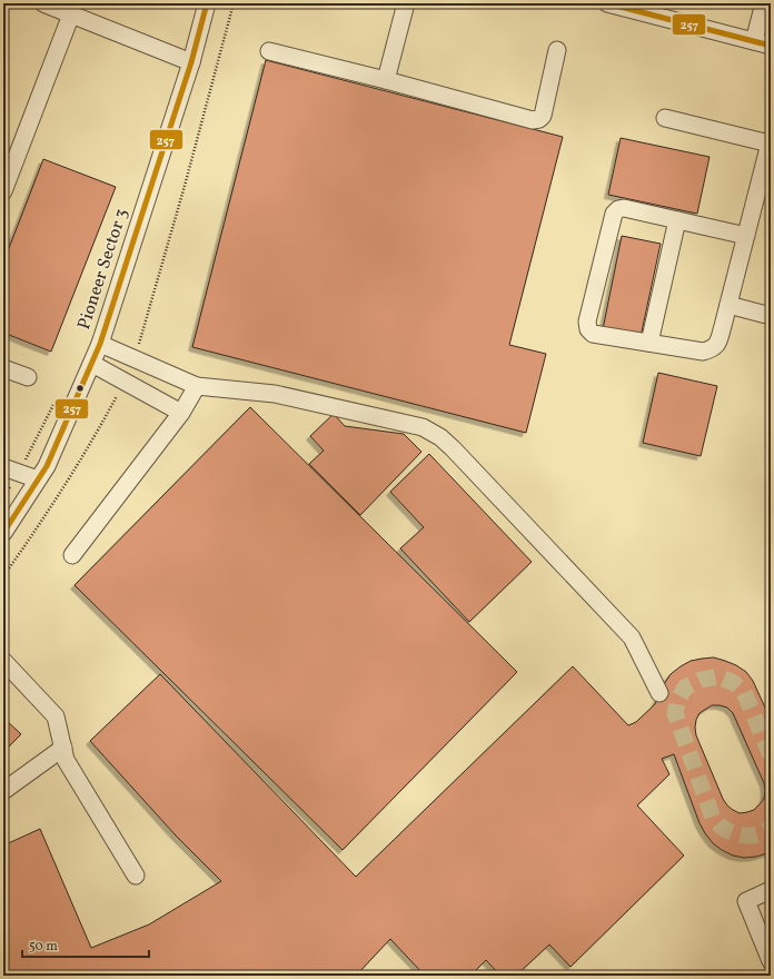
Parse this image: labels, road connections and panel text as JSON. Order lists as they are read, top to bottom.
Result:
{
  "streets": {
    "street": ["Pioneer Sector 3"]
  },
  "lines": ["transit line 257"],
  "scale_bar": "50 m"
}
